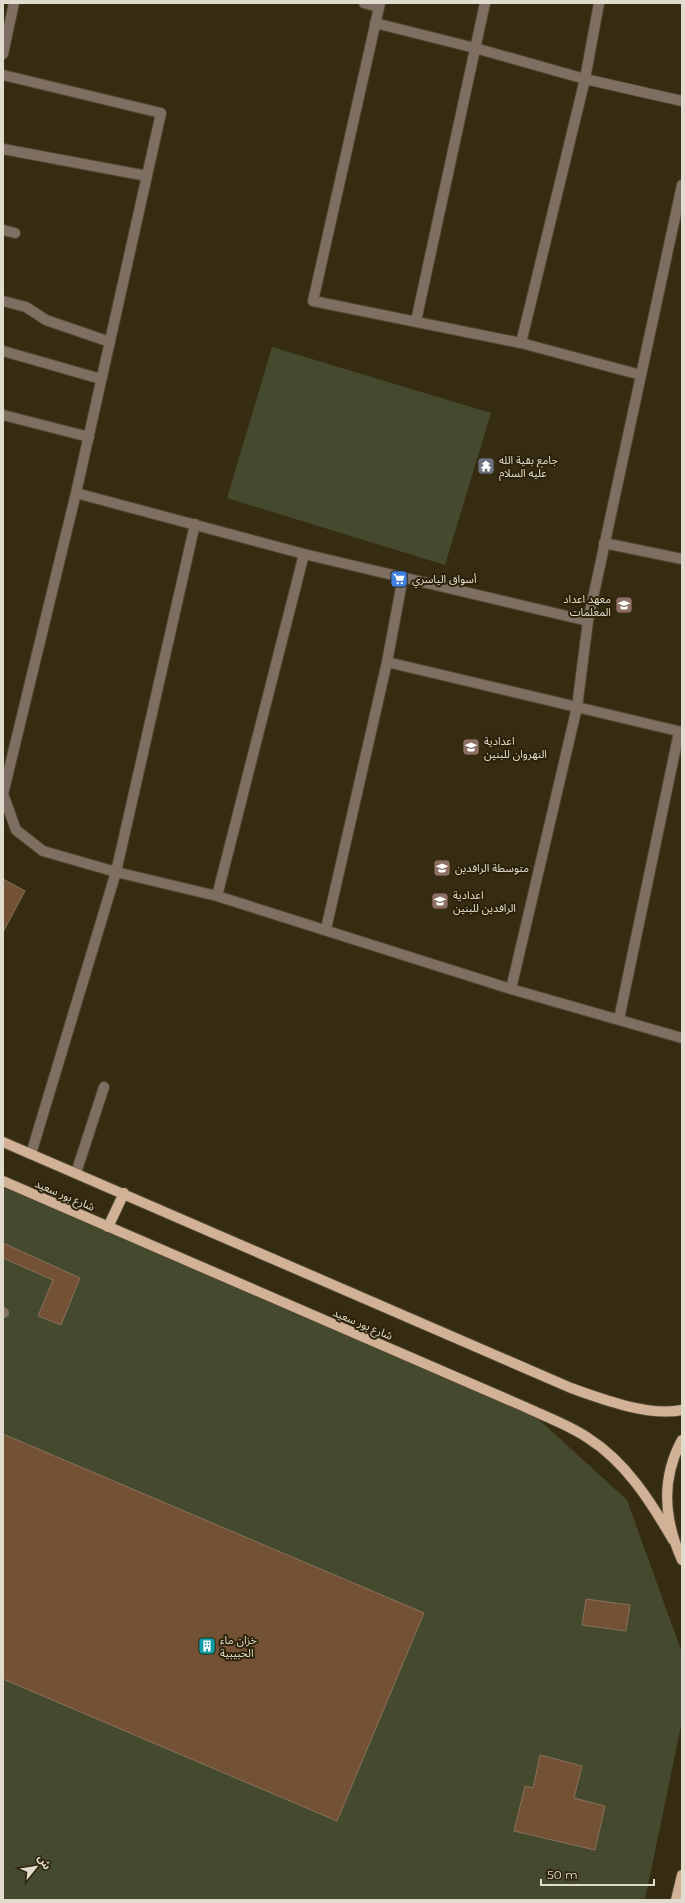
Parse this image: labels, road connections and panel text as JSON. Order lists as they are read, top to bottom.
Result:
{
  "streets": {
    "main road": ["شارع بور سعيد"]
  },
  "places": {
    "temple": ["جامع بقية الله عليه السلام"],
    "supermarket": ["أسواق الياسري"],
    "school or university": [
      "معهد اعداد المعلمات",
      "اعدادية النهروان للبنين",
      "متوسطة الرافدين",
      "اعدادية الرافدين للبنين"
    ],
    "building": ["خزان ماء الحبيبية"]
  },
  "scale_bar": "50 m",
  "north": "top right"
}
